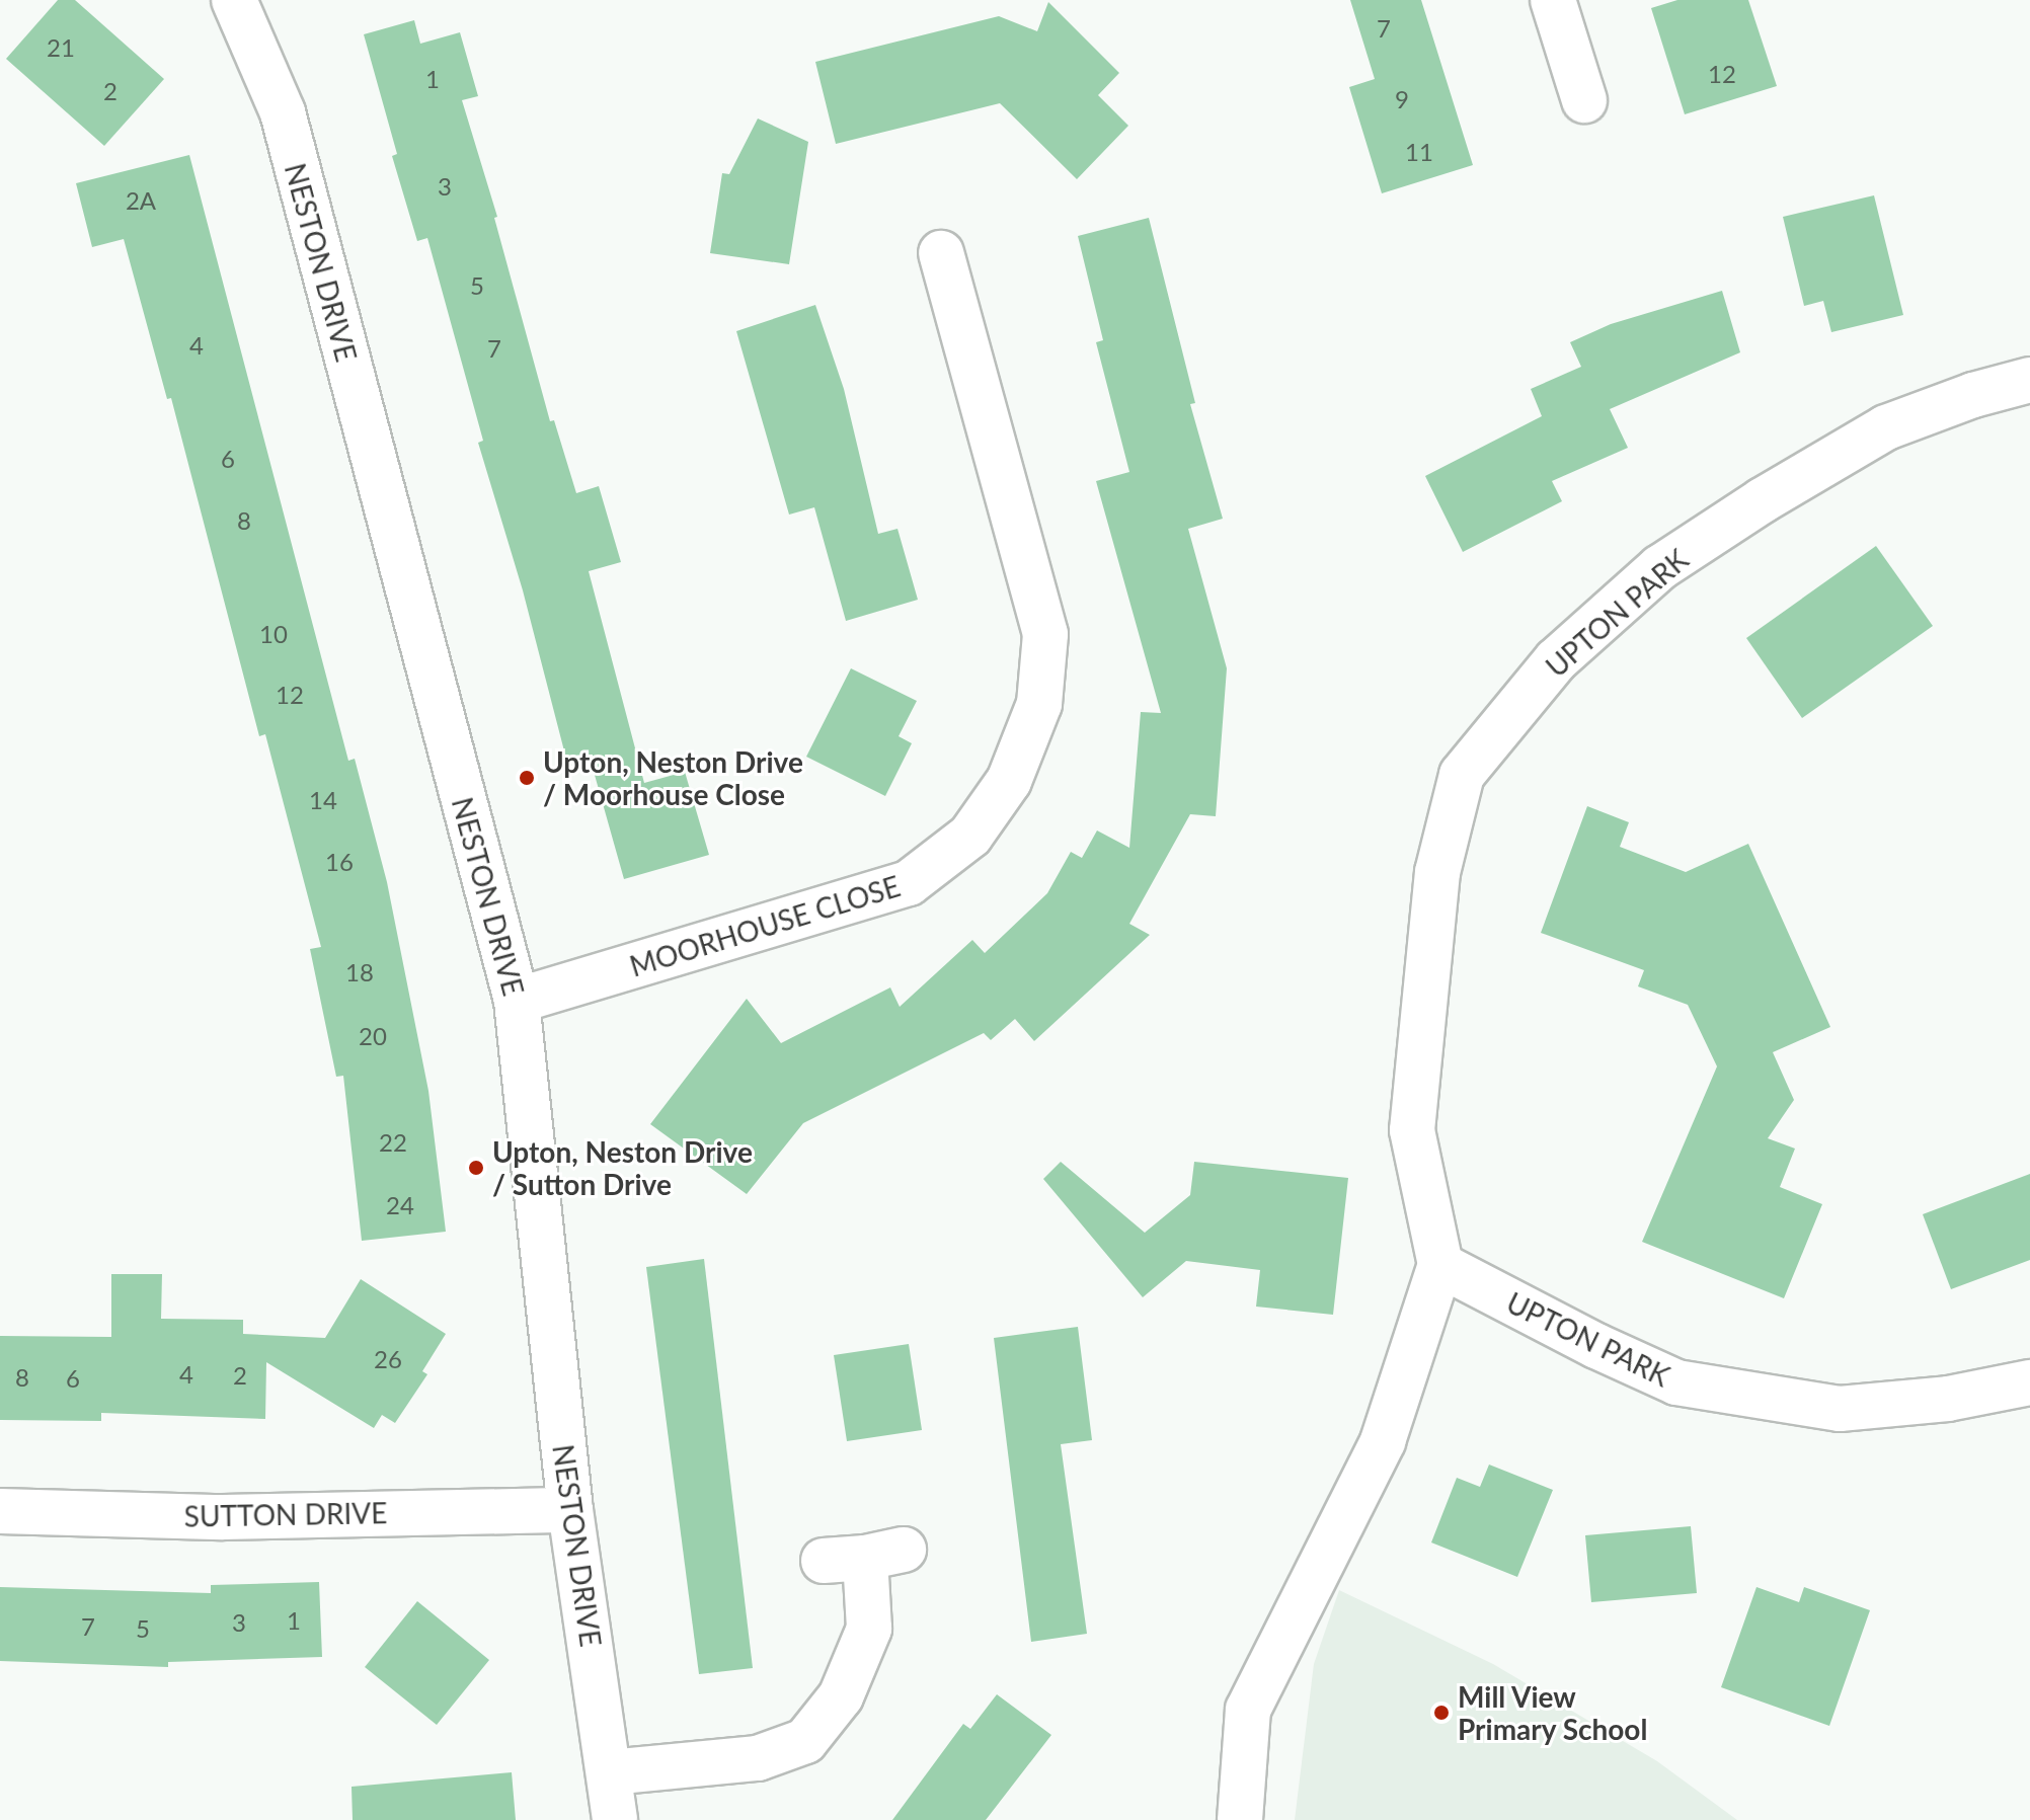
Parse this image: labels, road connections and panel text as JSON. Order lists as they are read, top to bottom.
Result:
{
  "streets": {
    "street": [
      "NESTON DRIVE",
      "UPTON PARK",
      "MOORHOUSE CLOSE",
      "SUTTON DRIVE"
    ]
  },
  "crossings": [
    ["NESTON DRIVE", "MOORHOUSE CLOSE"],
    ["NESTON DRIVE", "SUTTON DRIVE"]
  ],
  "places": ["Upton, Neston Drive / Moorhouse Close", "Upton, Neston Drive / Sutton Drive", "Mill View Primary School"],
  "house_numbers": [
    "7",
    "21",
    "12",
    "1",
    "2",
    "9",
    "11",
    "3",
    "2A",
    "5",
    "4",
    "7",
    "6",
    "8",
    "10",
    "12",
    "14",
    "16",
    "18",
    "20",
    "22",
    "24",
    "26",
    "4",
    "2",
    "8",
    "6",
    "1",
    "3",
    "7",
    "5"
  ]
}
